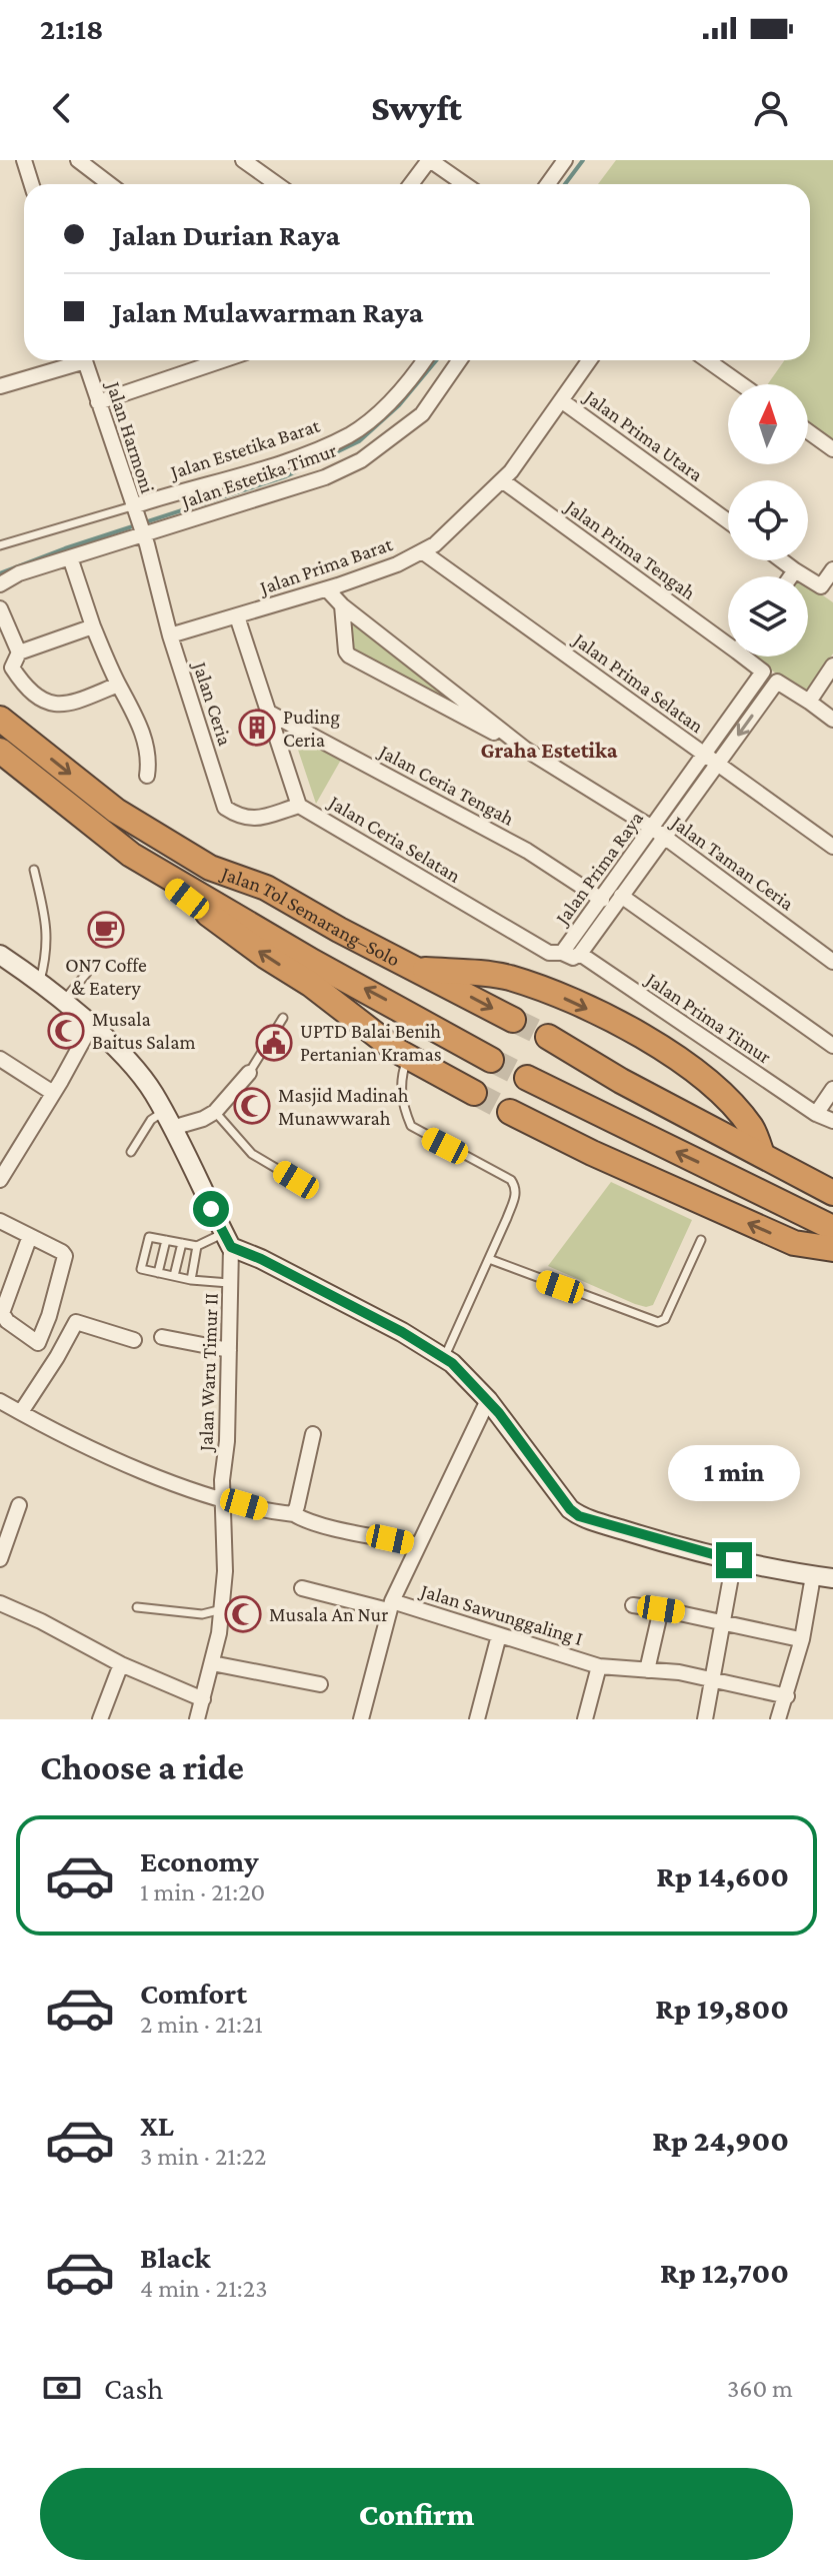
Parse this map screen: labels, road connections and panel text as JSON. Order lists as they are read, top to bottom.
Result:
{
  "streets": {
    "highway": ["Jalan Tol Semarang–Solo"],
    "street": [
      "Jalan Prima Utara",
      "Jalan Harmoni",
      "Jalan Estetika Barat",
      "Jalan Estetika Timur",
      "Jalan Prima Tengah",
      "Jalan Prima Barat",
      "Jalan Prima Selatan",
      "Jalan Ceria",
      "Jalan Ceria Tengah",
      "Jalan Ceria Selatan",
      "Jalan Taman Ceria",
      "Jalan Prima Raya",
      "Jalan Prima Timur",
      "Jalan Waru Timur II",
      "Jalan Sawunggaling I"
    ]
  },
  "crossings": [
    ["Jalan Prima Utara", "Jalan Prima Barat"],
    ["Jalan Harmoni", "Jalan Estetika Barat"],
    ["Jalan Harmoni", "Jalan Estetika Timur"],
    ["Jalan Harmoni", "Jalan Ceria"],
    ["Jalan Estetika Timur", "Jalan Ceria"],
    ["Jalan Prima Tengah", "Jalan Prima Barat"],
    ["Jalan Prima Barat", "Jalan Prima Selatan"],
    ["Jalan Prima Barat", "Jalan Ceria"],
    ["Jalan Prima Barat", "Jalan Ceria Selatan"],
    ["Jalan Prima Barat", "Jalan Taman Ceria"],
    ["Jalan Prima Selatan", "Jalan Prima Raya"],
    ["Jalan Ceria", "Jalan Ceria Selatan"],
    ["Jalan Ceria Tengah", "Jalan Ceria Selatan"],
    ["Jalan Ceria Tengah", "Jalan Prima Raya"],
    ["Jalan Ceria Selatan", "Jalan Prima Raya"],
    ["Jalan Taman Ceria", "Jalan Prima Raya"],
    ["Jalan Prima Raya", "Jalan Prima Timur"]
  ],
  "districts": ["Graha Estetika"],
  "places": {
    "building": ["Puding Ceria"],
    "cafe": ["ON7 Coffe & Eatery"],
    "mosque": ["Musala Baitus Salam", "Masjid Madinah Munawwarah", "Musala An Nur"],
    "public building": ["UPTD Balai Benih Pertanian Kramas"]
  },
  "north": "top",
  "page": {
    "status": "21:18",
    "header": "Swyft",
    "banner": ["Jalan Durian Raya", "Jalan Mulawarman Raya"],
    "bubble": "1 min",
    "heading": "Choose a ride",
    "list": [
      {
        "name": "Economy",
        "note": "1 min · 21:20",
        "value": "Rp 14,600"
      },
      {
        "name": "Comfort",
        "note": "2 min · 21:21",
        "value": "Rp 19,800"
      },
      {
        "name": "XL",
        "note": "3 min · 21:22",
        "value": "Rp 24,900"
      },
      {
        "name": "Black",
        "note": "4 min · 21:23",
        "value": "Rp 12,700"
      }
    ],
    "pay": ["Cash", "360 m"],
    "buttons": "Confirm"
  }
}
